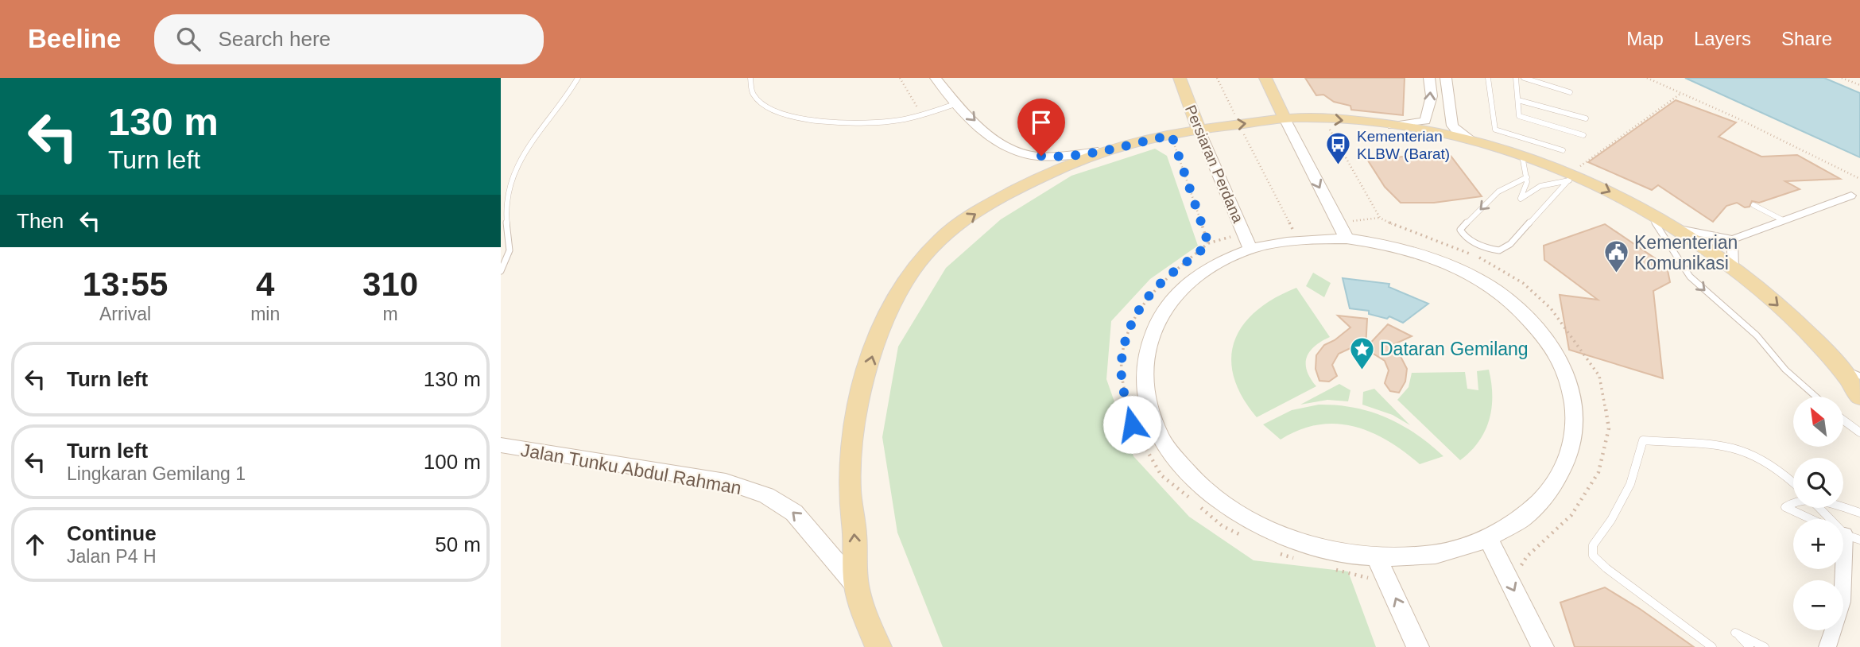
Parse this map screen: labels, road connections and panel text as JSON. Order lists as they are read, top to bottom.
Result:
{
  "streets": {
    "main road": ["Persiaran Perdana"],
    "street": ["Jalan Tunku Abdul Rahman"]
  },
  "one_way": ["Jalan Tunku Abdul Rahman"],
  "places": {
    "bus stop": ["Kementerian KLBW (Barat)"],
    "public building": ["Kementerian Komunikasi"],
    "place": ["Dataran Gemilang"]
  },
  "north": "top left",
  "page": {
    "header": "Beeline",
    "search": "Search here",
    "nav": ["Map", "Layers", "Share"],
    "turn": ["130 m", "Turn left"],
    "then": "Then",
    "eta": [
      "13:55",
      "Arrival",
      "4",
      "min",
      "310",
      "m"
    ],
    "list": [
      {
        "name": "Turn left",
        "value": "130 m"
      },
      {
        "name": "Turn left",
        "note": "Lingkaran Gemilang 1",
        "value": "100 m"
      },
      {
        "name": "Continue",
        "note": "Jalan P4 H",
        "value": "50 m"
      }
    ],
    "map_buttons": ["+", "−"]
  }
}
